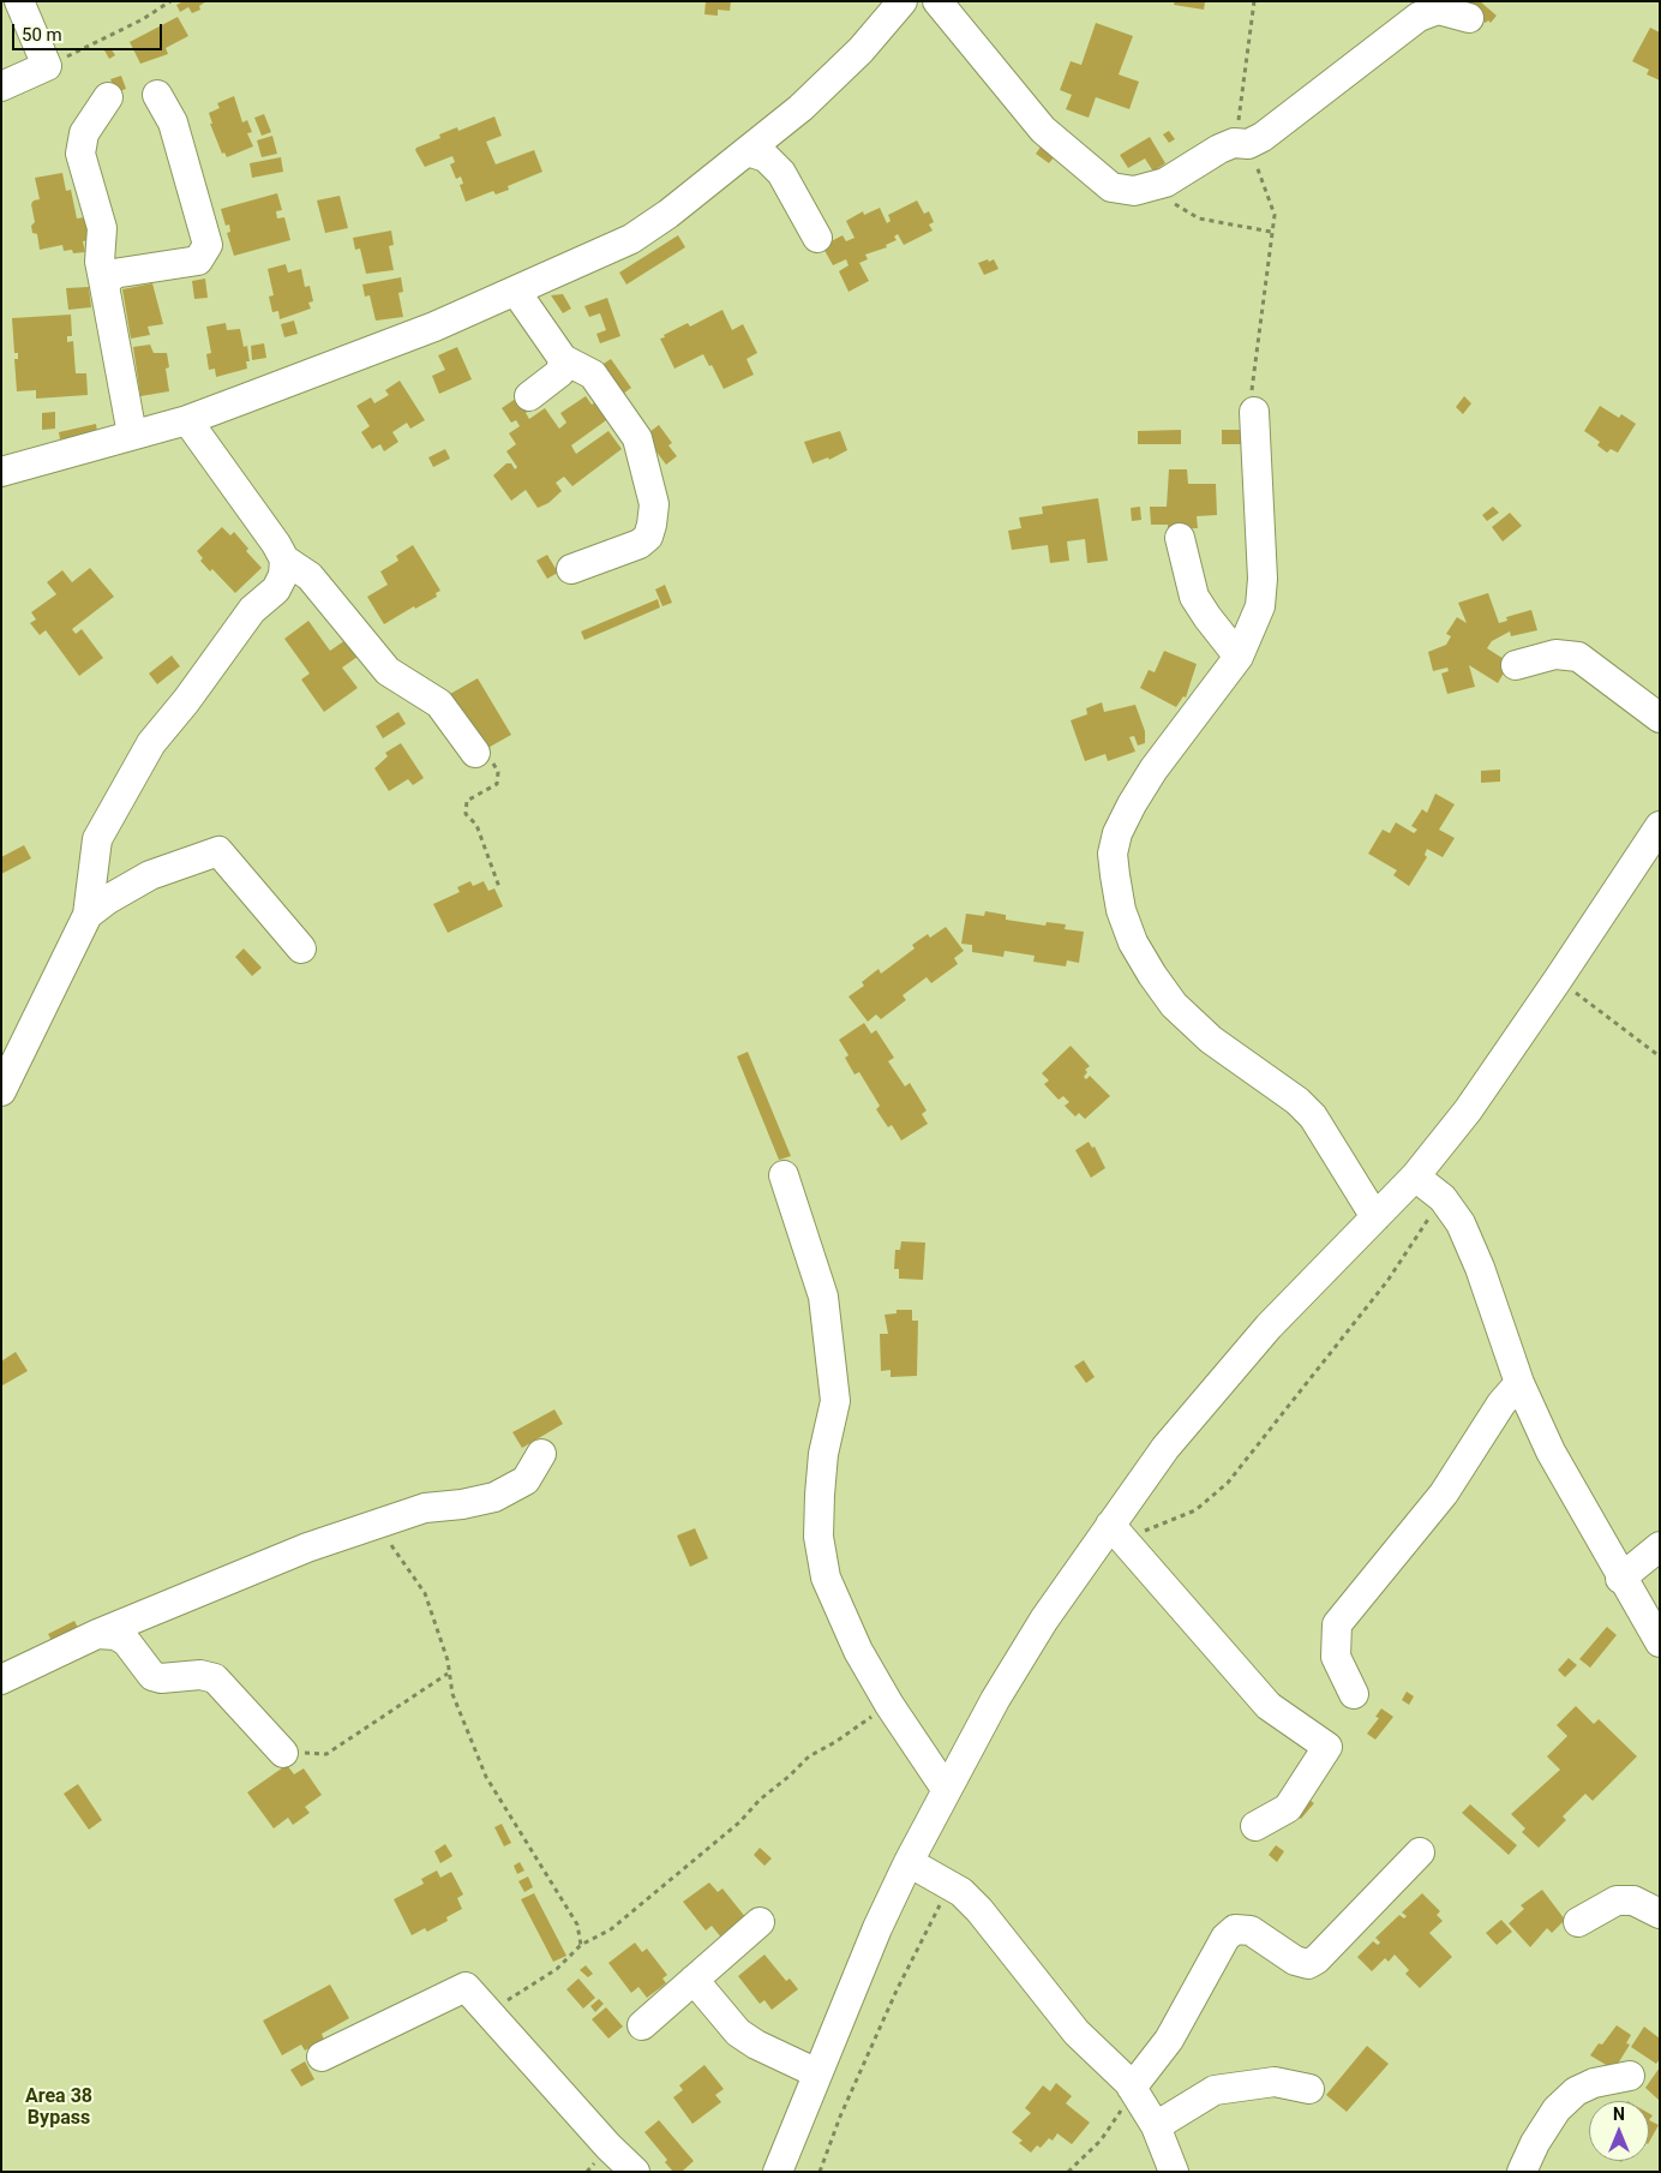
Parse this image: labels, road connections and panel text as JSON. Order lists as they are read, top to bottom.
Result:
{
  "districts": ["Area 38 Bypass"],
  "scale_bar": "50 m",
  "north": "top"
}
